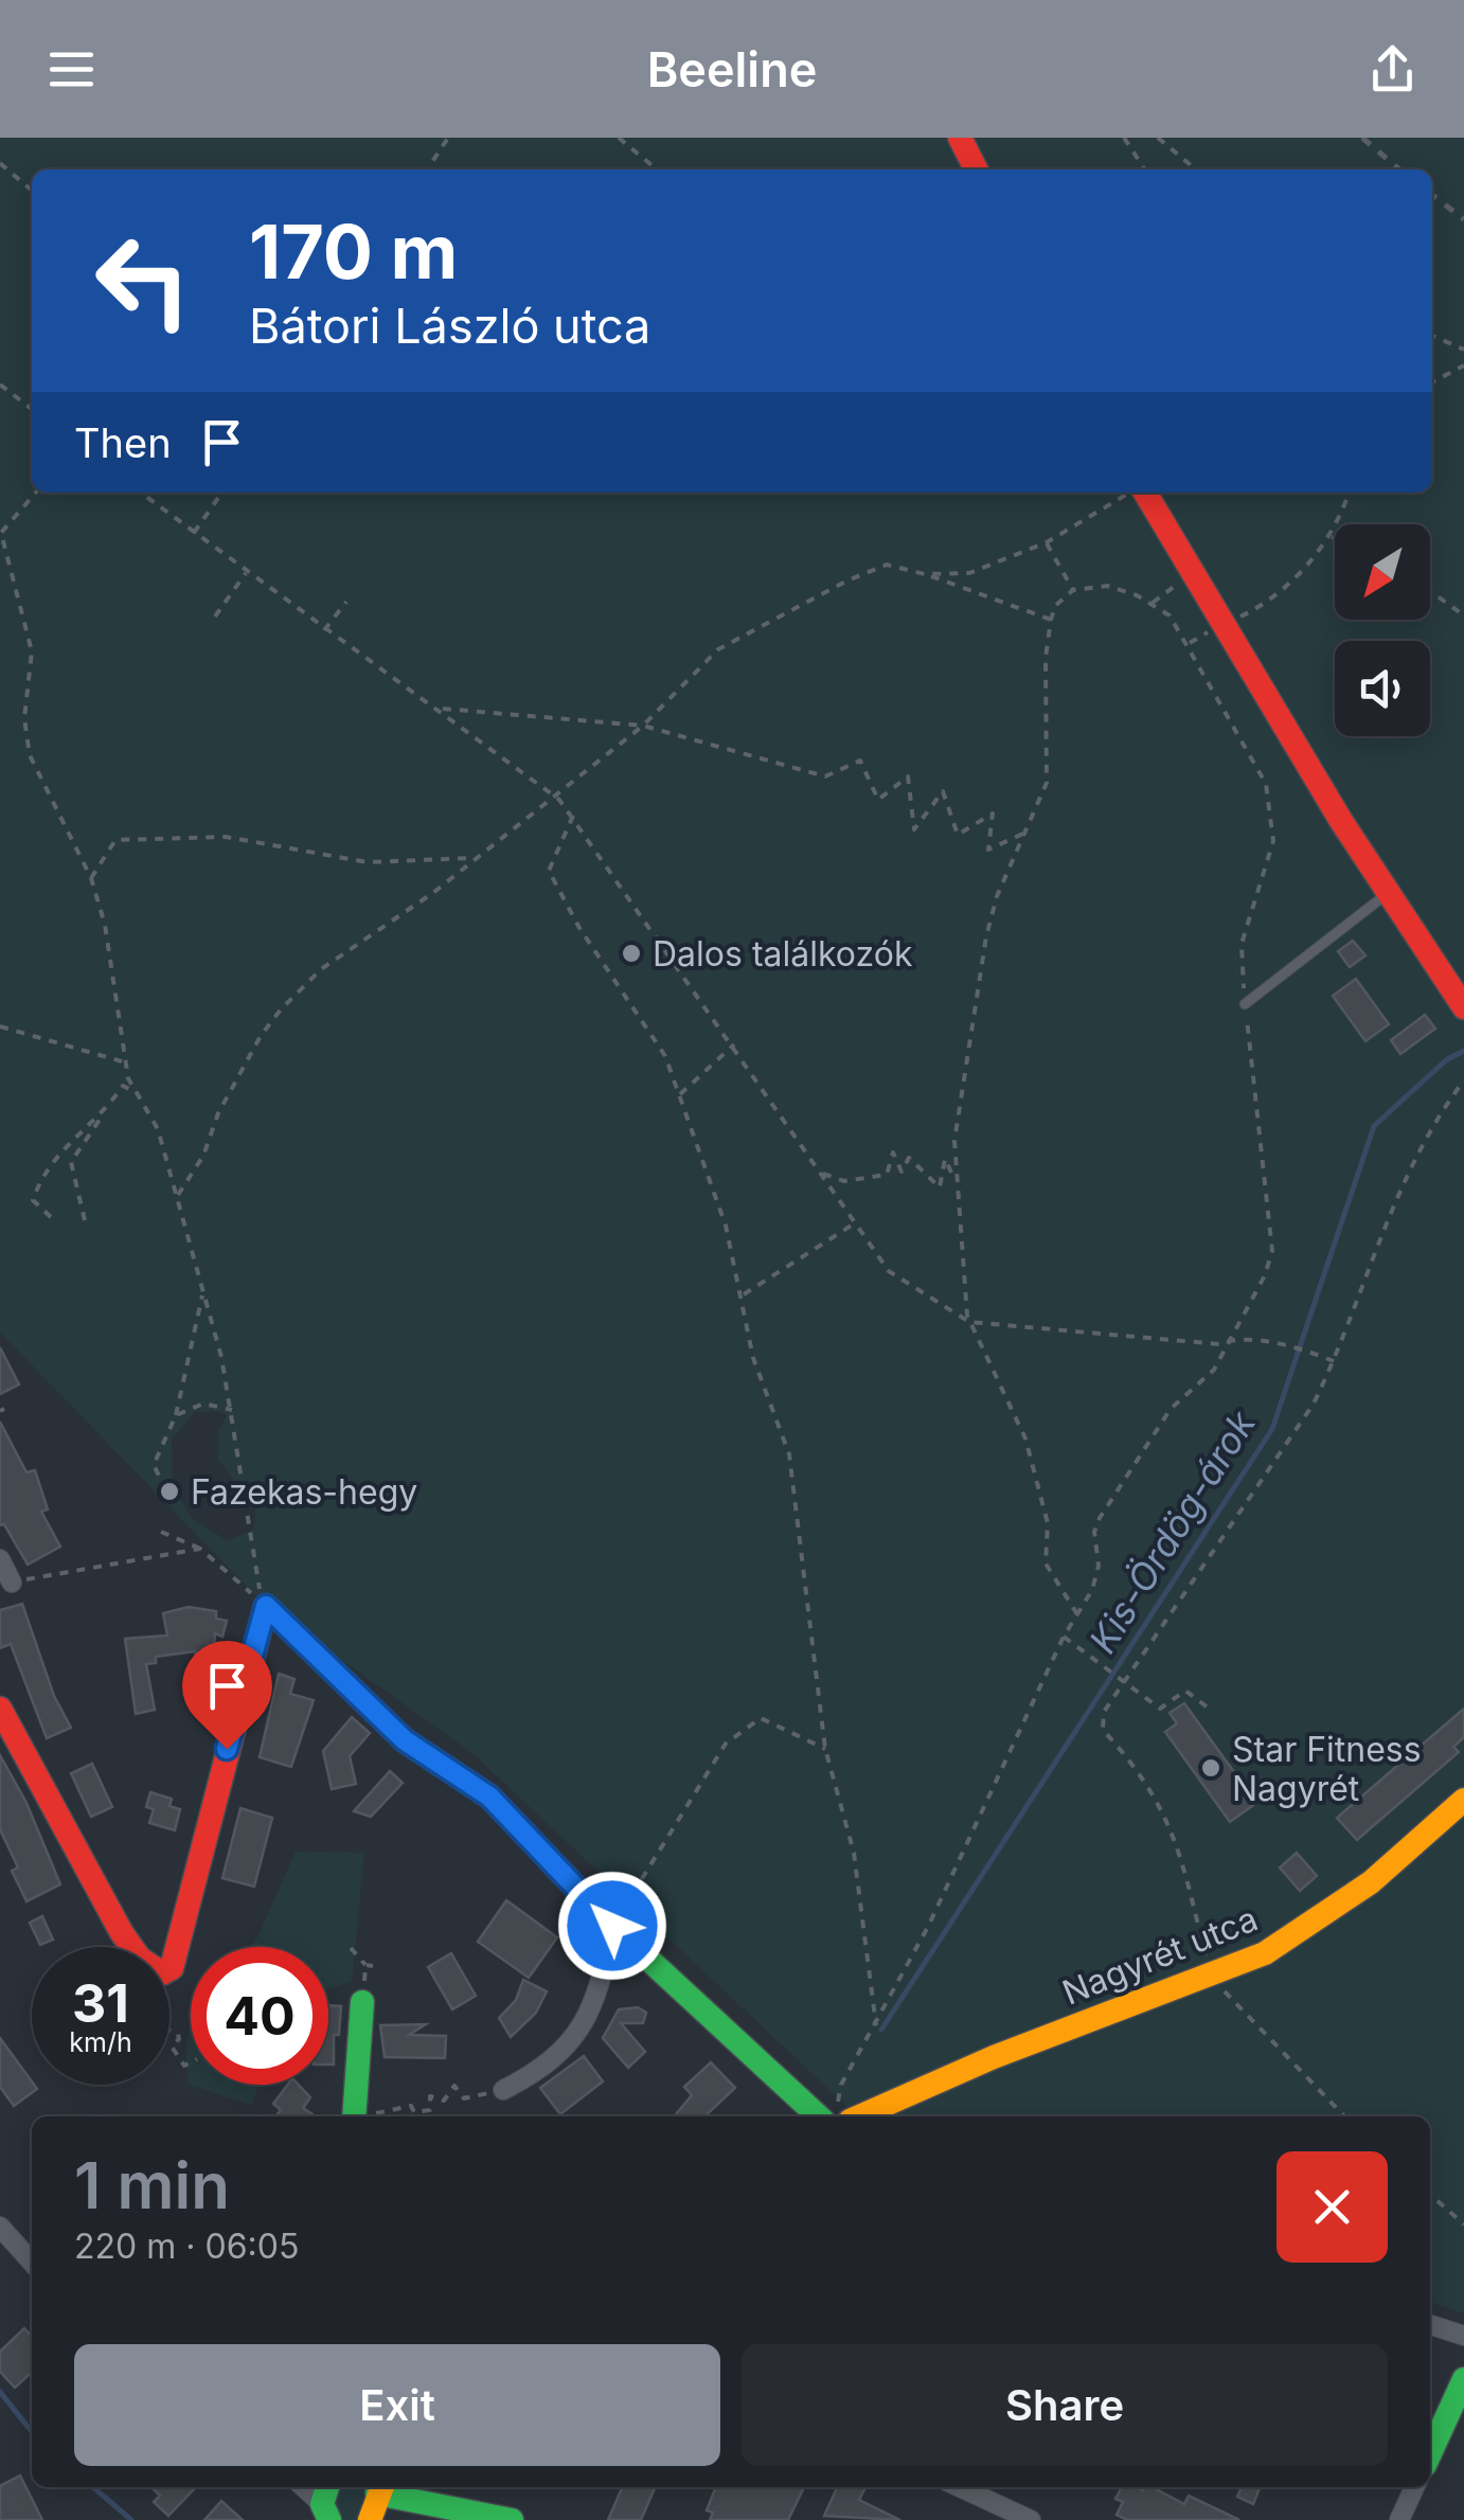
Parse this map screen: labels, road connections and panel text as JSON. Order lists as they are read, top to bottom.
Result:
{
  "streets": {
    "street": ["Nagyrét utca"]
  },
  "water": ["Kis-Ördög-árok"],
  "places": ["Dalos találkozók", "Fazekas-hegy", "Star Fitness Nagyrét"],
  "north": "bottom left",
  "page": {
    "header": "Beeline",
    "turn": ["170 m", "Bátori László utca"],
    "then": "Then",
    "speed": "31 km/h",
    "limit": "40",
    "heading": ["1 min", "220 m · 06:05"],
    "buttons": ["Exit", "Share"]
  }
}
